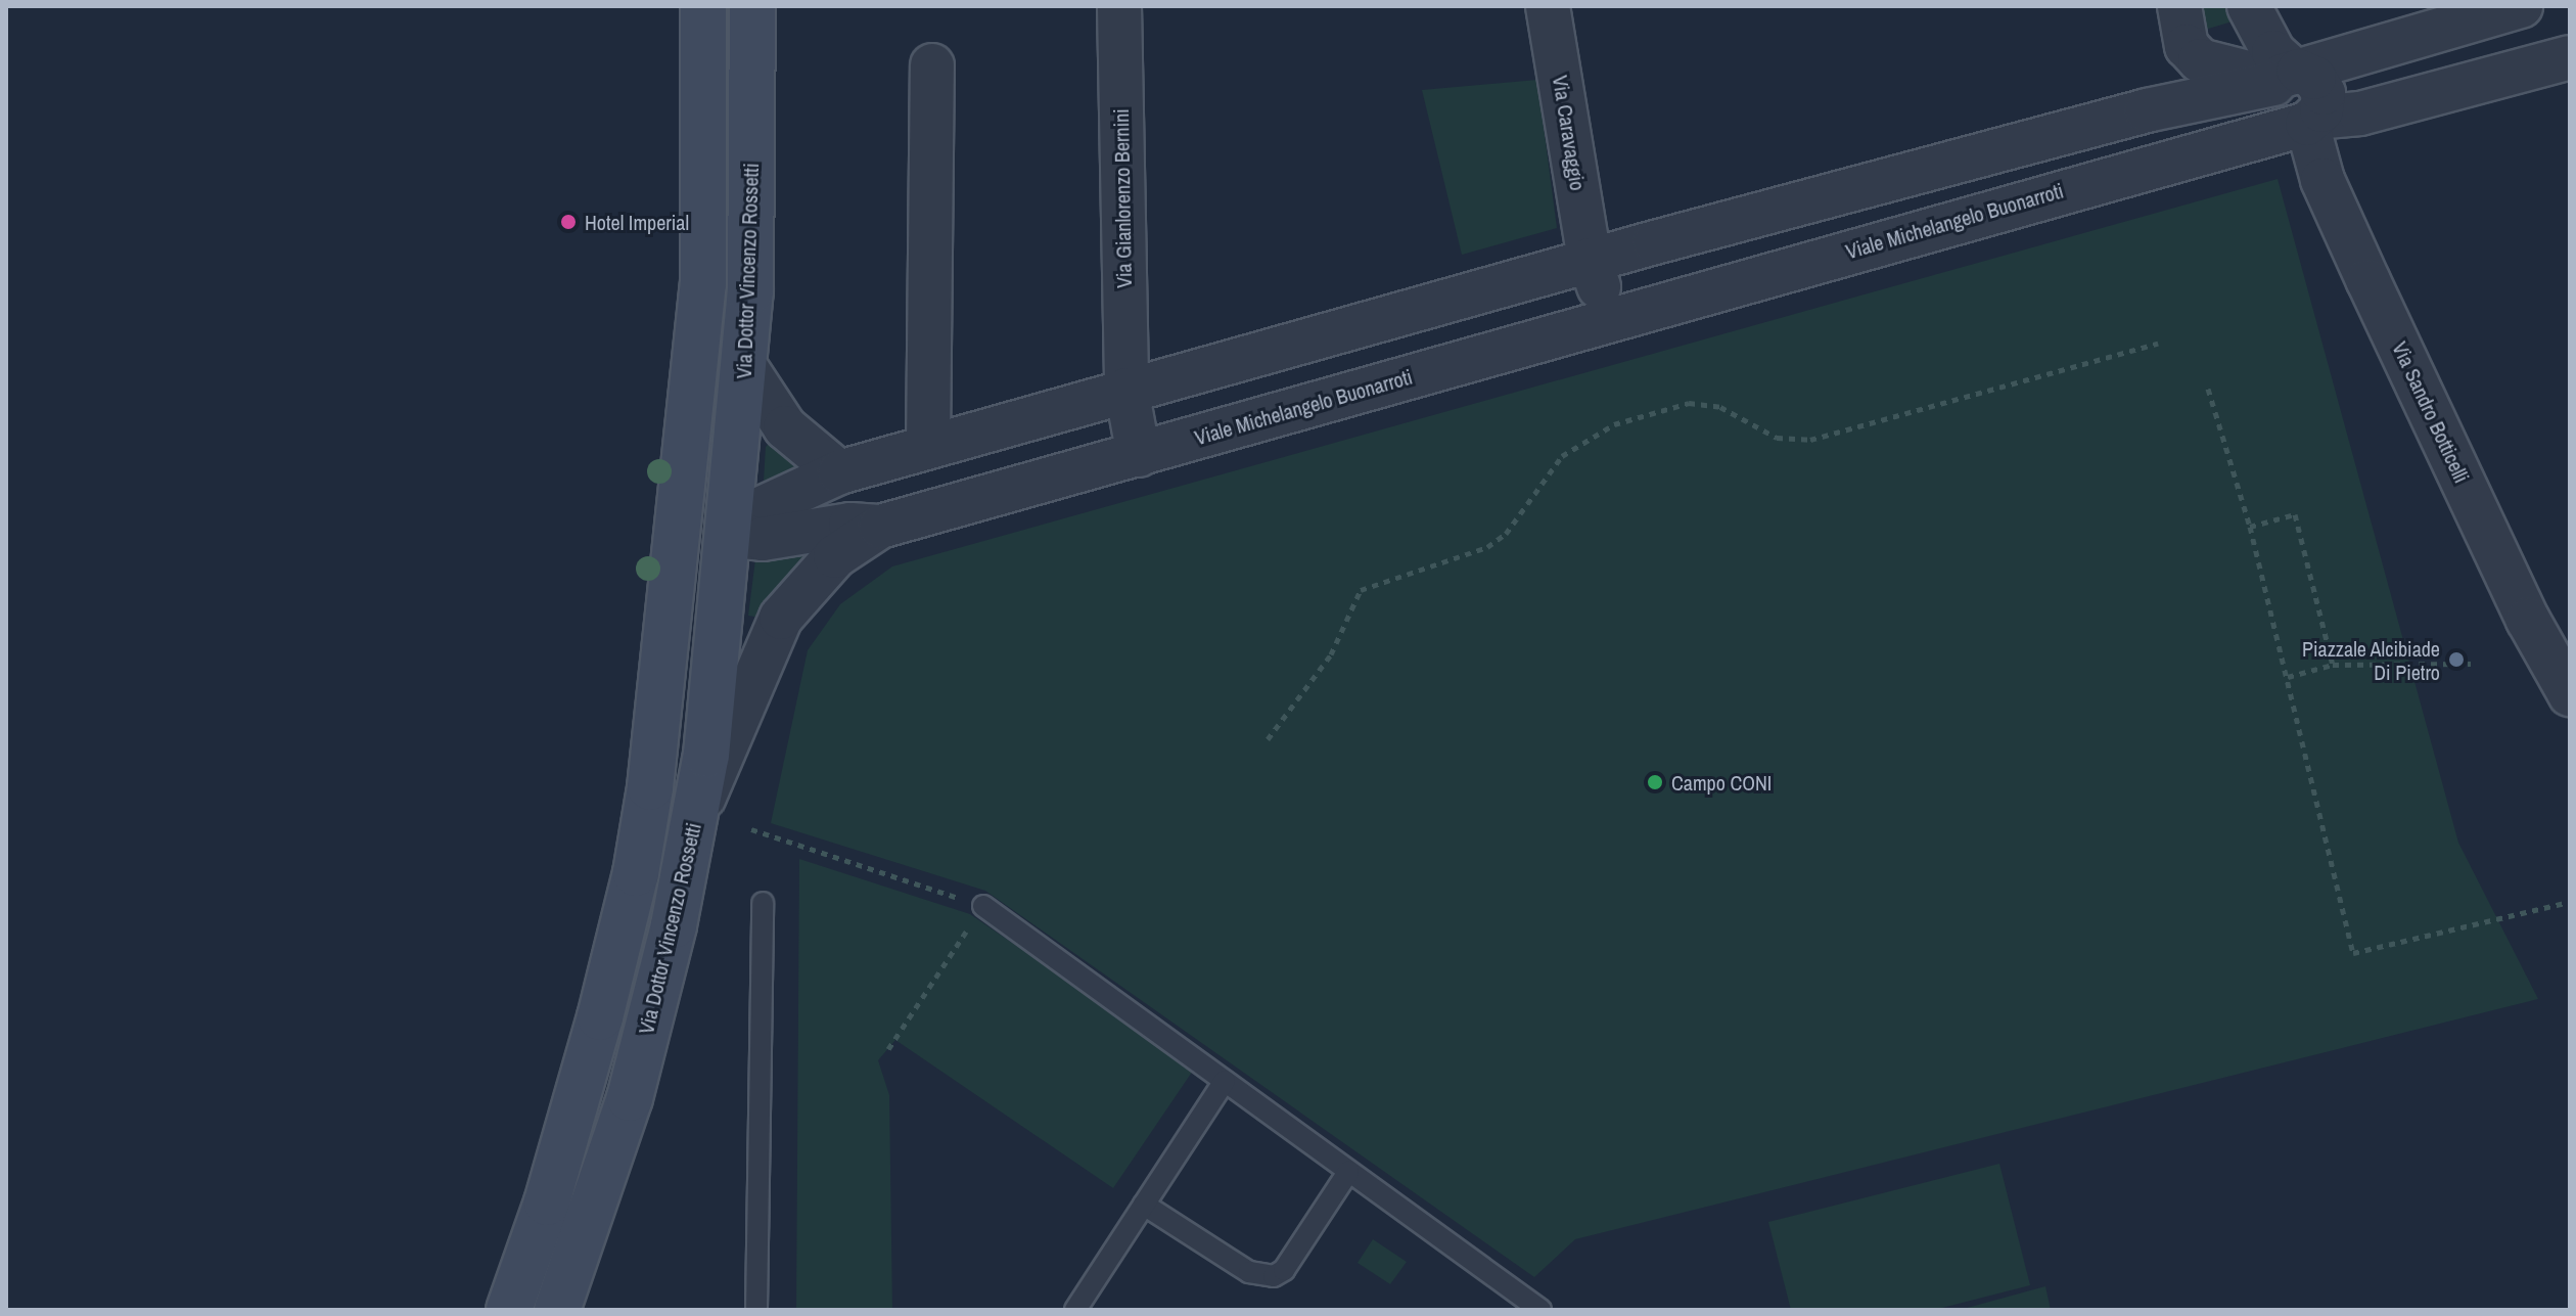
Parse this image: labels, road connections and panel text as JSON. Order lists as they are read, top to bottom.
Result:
{
  "streets": {
    "street": [
      "Via Caravaggio",
      "Via Gianlorenzo Bernini",
      "Viale Michelangelo Buonarroti",
      "Via Dottor Vincenzo Rossetti",
      "Via Sandro Botticelli"
    ]
  },
  "crossings": [
    ["Viale Michelangelo Buonarroti", "Via Dottor Vincenzo Rossetti"],
    ["Viale Michelangelo Buonarroti", "Via Sandro Botticelli"]
  ],
  "places": ["Hotel Imperial", "Piazzale Alcibiade Di Pietro", "Campo CONI"]
}
